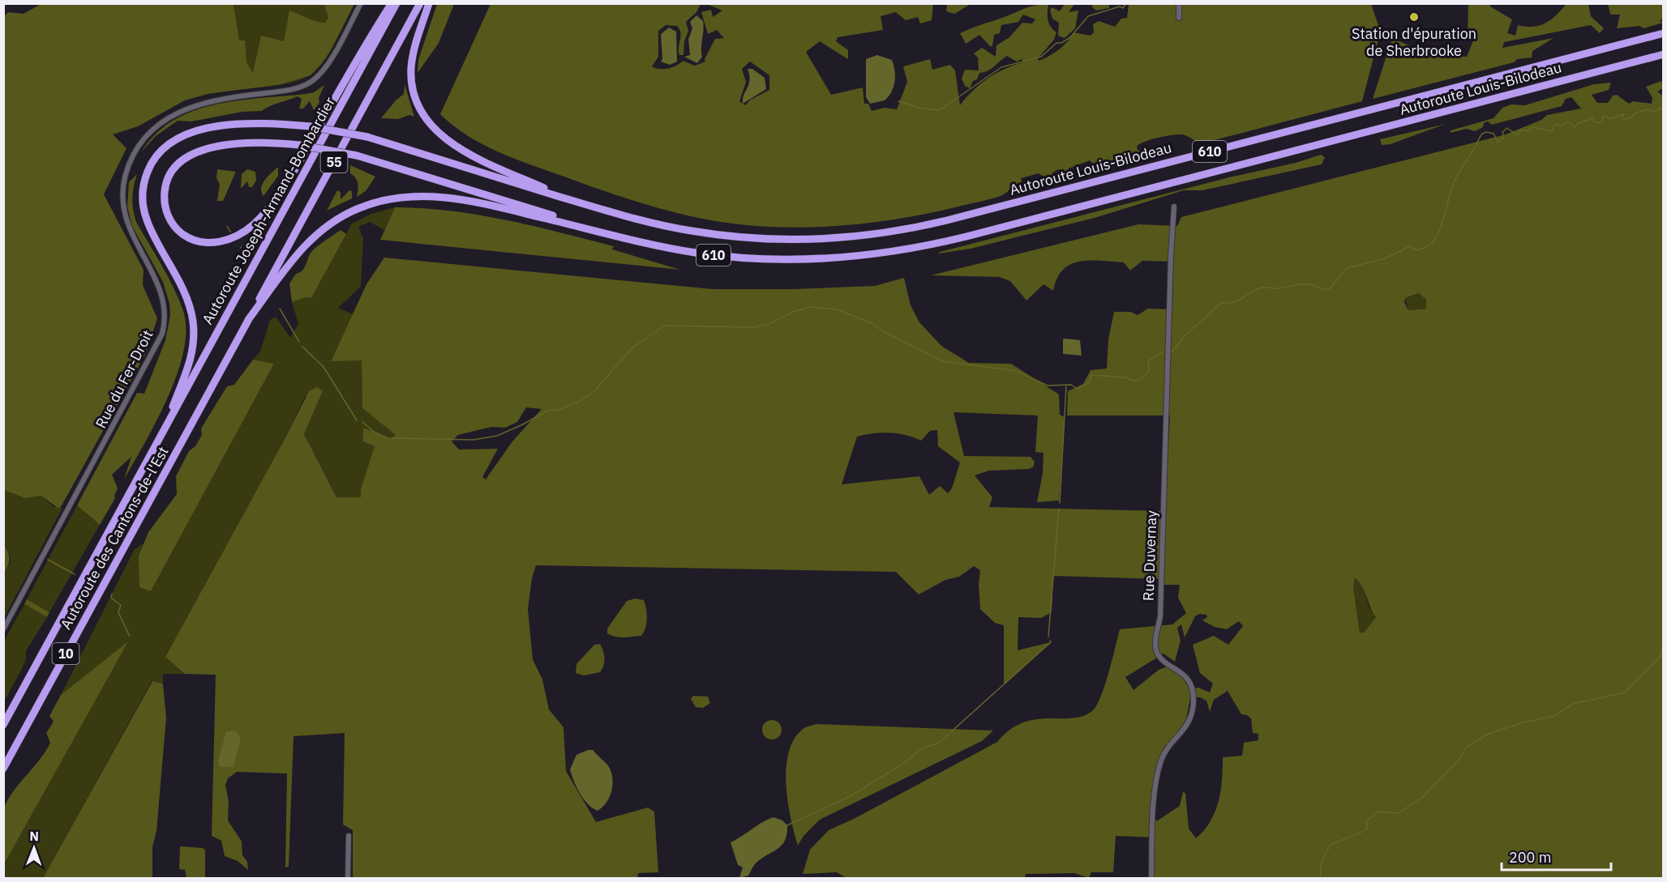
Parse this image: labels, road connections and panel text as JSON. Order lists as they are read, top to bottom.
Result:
{
  "streets": {
    "highway": [
      "Autoroute Louis-Bilodeau",
      "610",
      "55",
      "Autoroute Joseph-Armand-Bombardier",
      "Autoroute des Cantons-de-l'Est",
      "10"
    ],
    "street": ["Rue du Fer-Droit", "Rue Duvernay"]
  },
  "crossings": [
    ["55", "Autoroute des Cantons-de-l'Est"],
    ["Autoroute Joseph-Armand-Bombardier", "Autoroute des Cantons-de-l'Est"]
  ],
  "places": ["Station d'épuration de Sherbrooke"],
  "scale_bar": "200 m",
  "north": "top"
}
